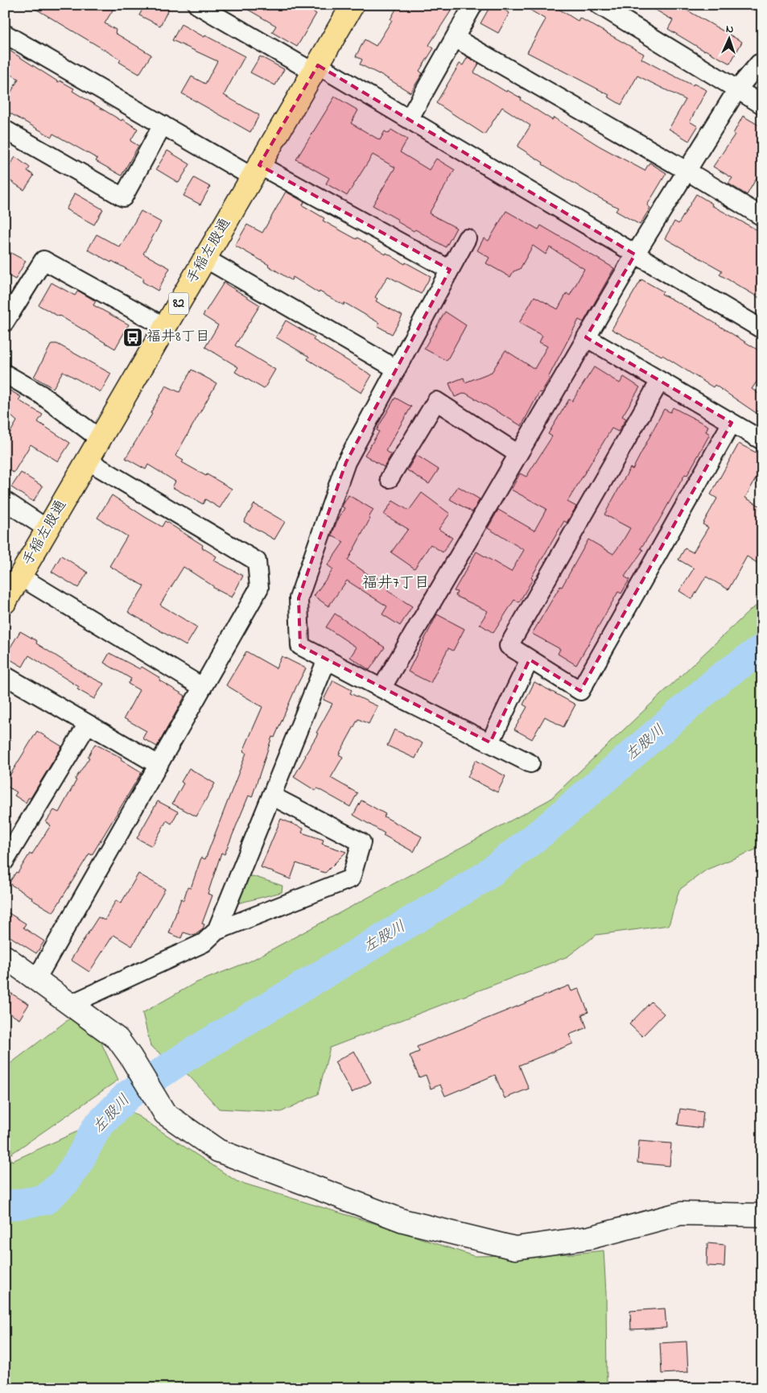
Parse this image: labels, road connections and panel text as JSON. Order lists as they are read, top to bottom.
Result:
{
  "streets": {
    "main road": ["手稲左股通", "82"]
  },
  "districts": ["福井7丁目"],
  "water": ["左股川"],
  "places": {
    "bus stop": ["福井8丁目"]
  },
  "north": "top"
}
